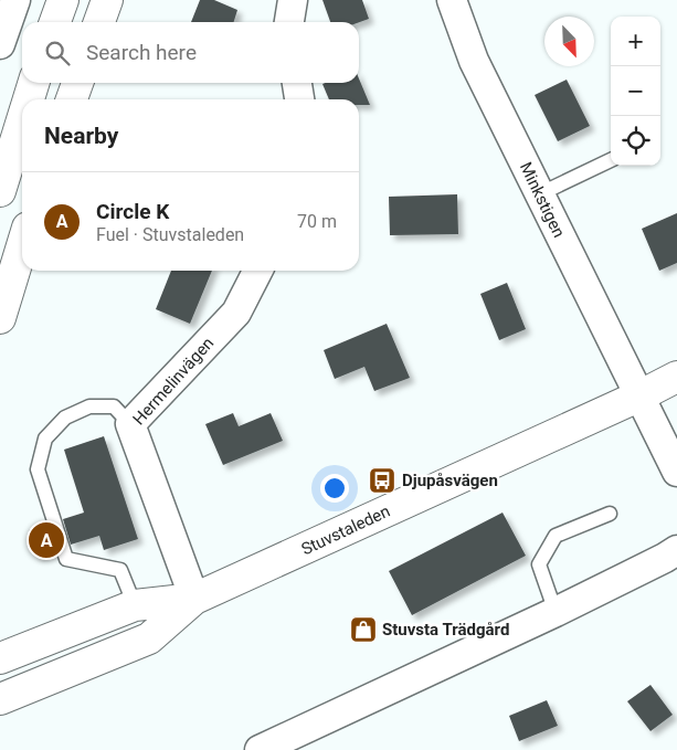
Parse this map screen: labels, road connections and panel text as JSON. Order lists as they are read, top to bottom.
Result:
{
  "streets": {
    "street": ["Minkstigen", "Hermelinvägen", "Stuvstaleden"]
  },
  "crossings": [
    ["Minkstigen", "Stuvstaleden"],
    ["Hermelinvägen", "Stuvstaleden"]
  ],
  "places": {
    "bus stop": ["Djupåsvägen"],
    "shop": ["Stuvsta Trädgård"]
  },
  "north": "bottom right",
  "page": {
    "map_buttons": ["+", "−"],
    "search": "Search here",
    "heading": "Nearby",
    "list": [
      {
        "mark": "A",
        "name": "Circle K",
        "note": "Fuel · Stuvstaleden",
        "value": "70 m"
      }
    ],
    "pins": "A"
  }
}
